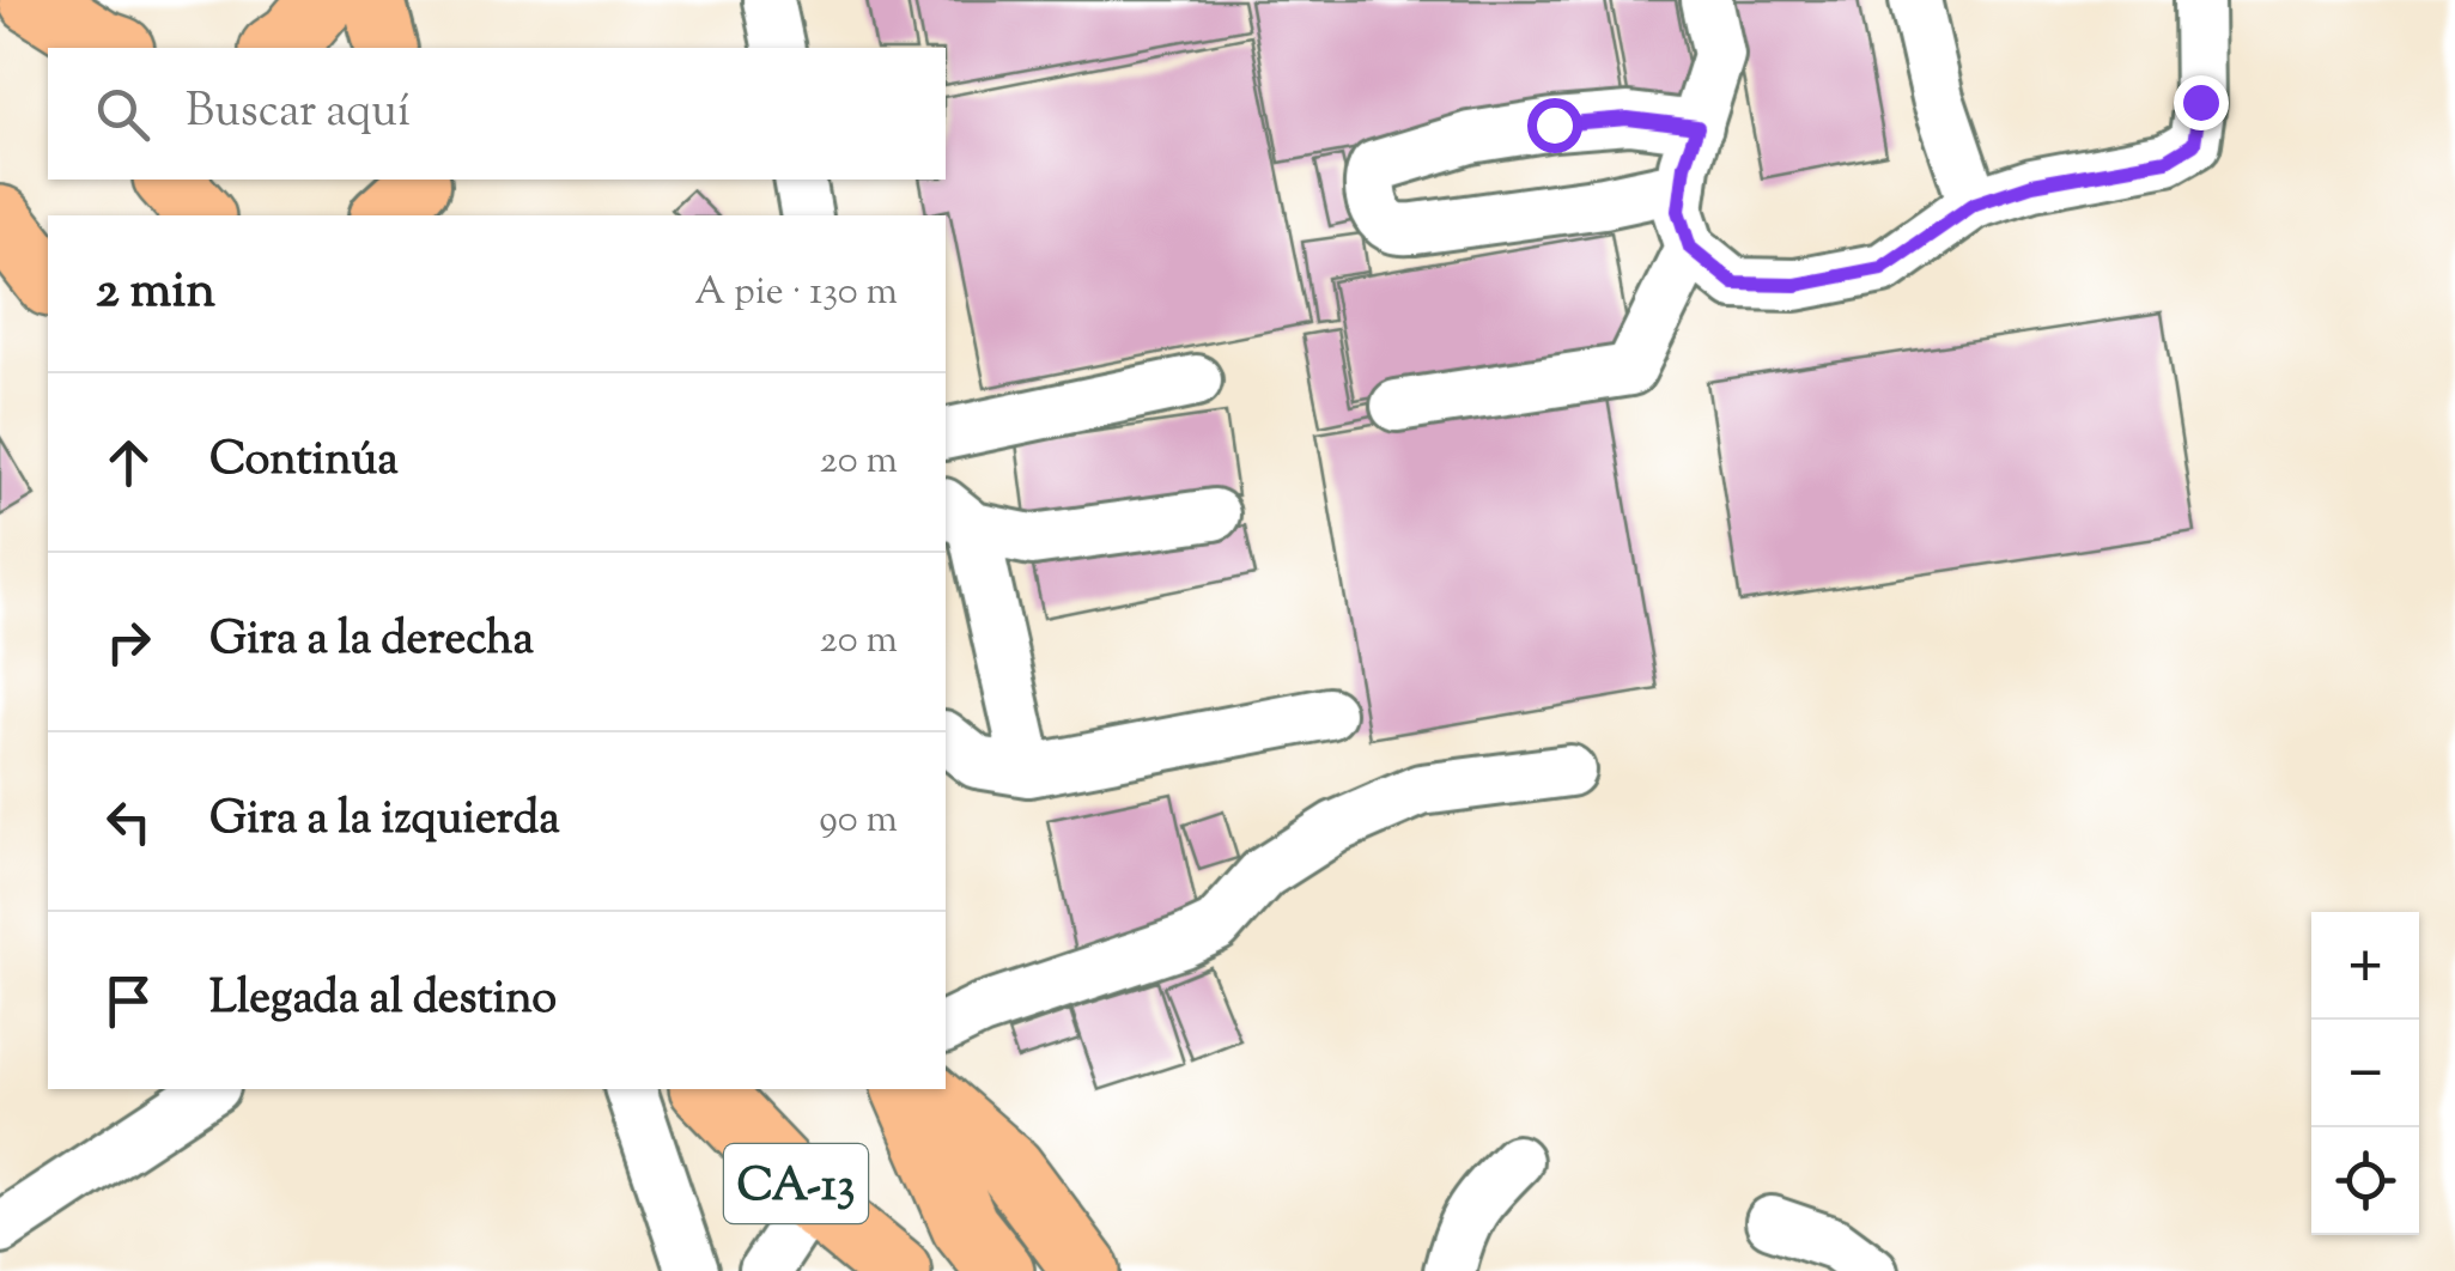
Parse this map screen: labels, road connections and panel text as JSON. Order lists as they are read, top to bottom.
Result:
{
  "streets": {
    "highway": ["CA-13"]
  },
  "page": {
    "search": "Buscar aquí",
    "heading": ["2 min", "A pie · 130 m"],
    "list": [
      ["Continúa", "20 m"],
      ["Gira a la derecha", "20 m"],
      ["Gira a la izquierda", "90 m"],
      "Llegada al destino"
    ],
    "map_buttons": ["+", "−"]
  }
}
